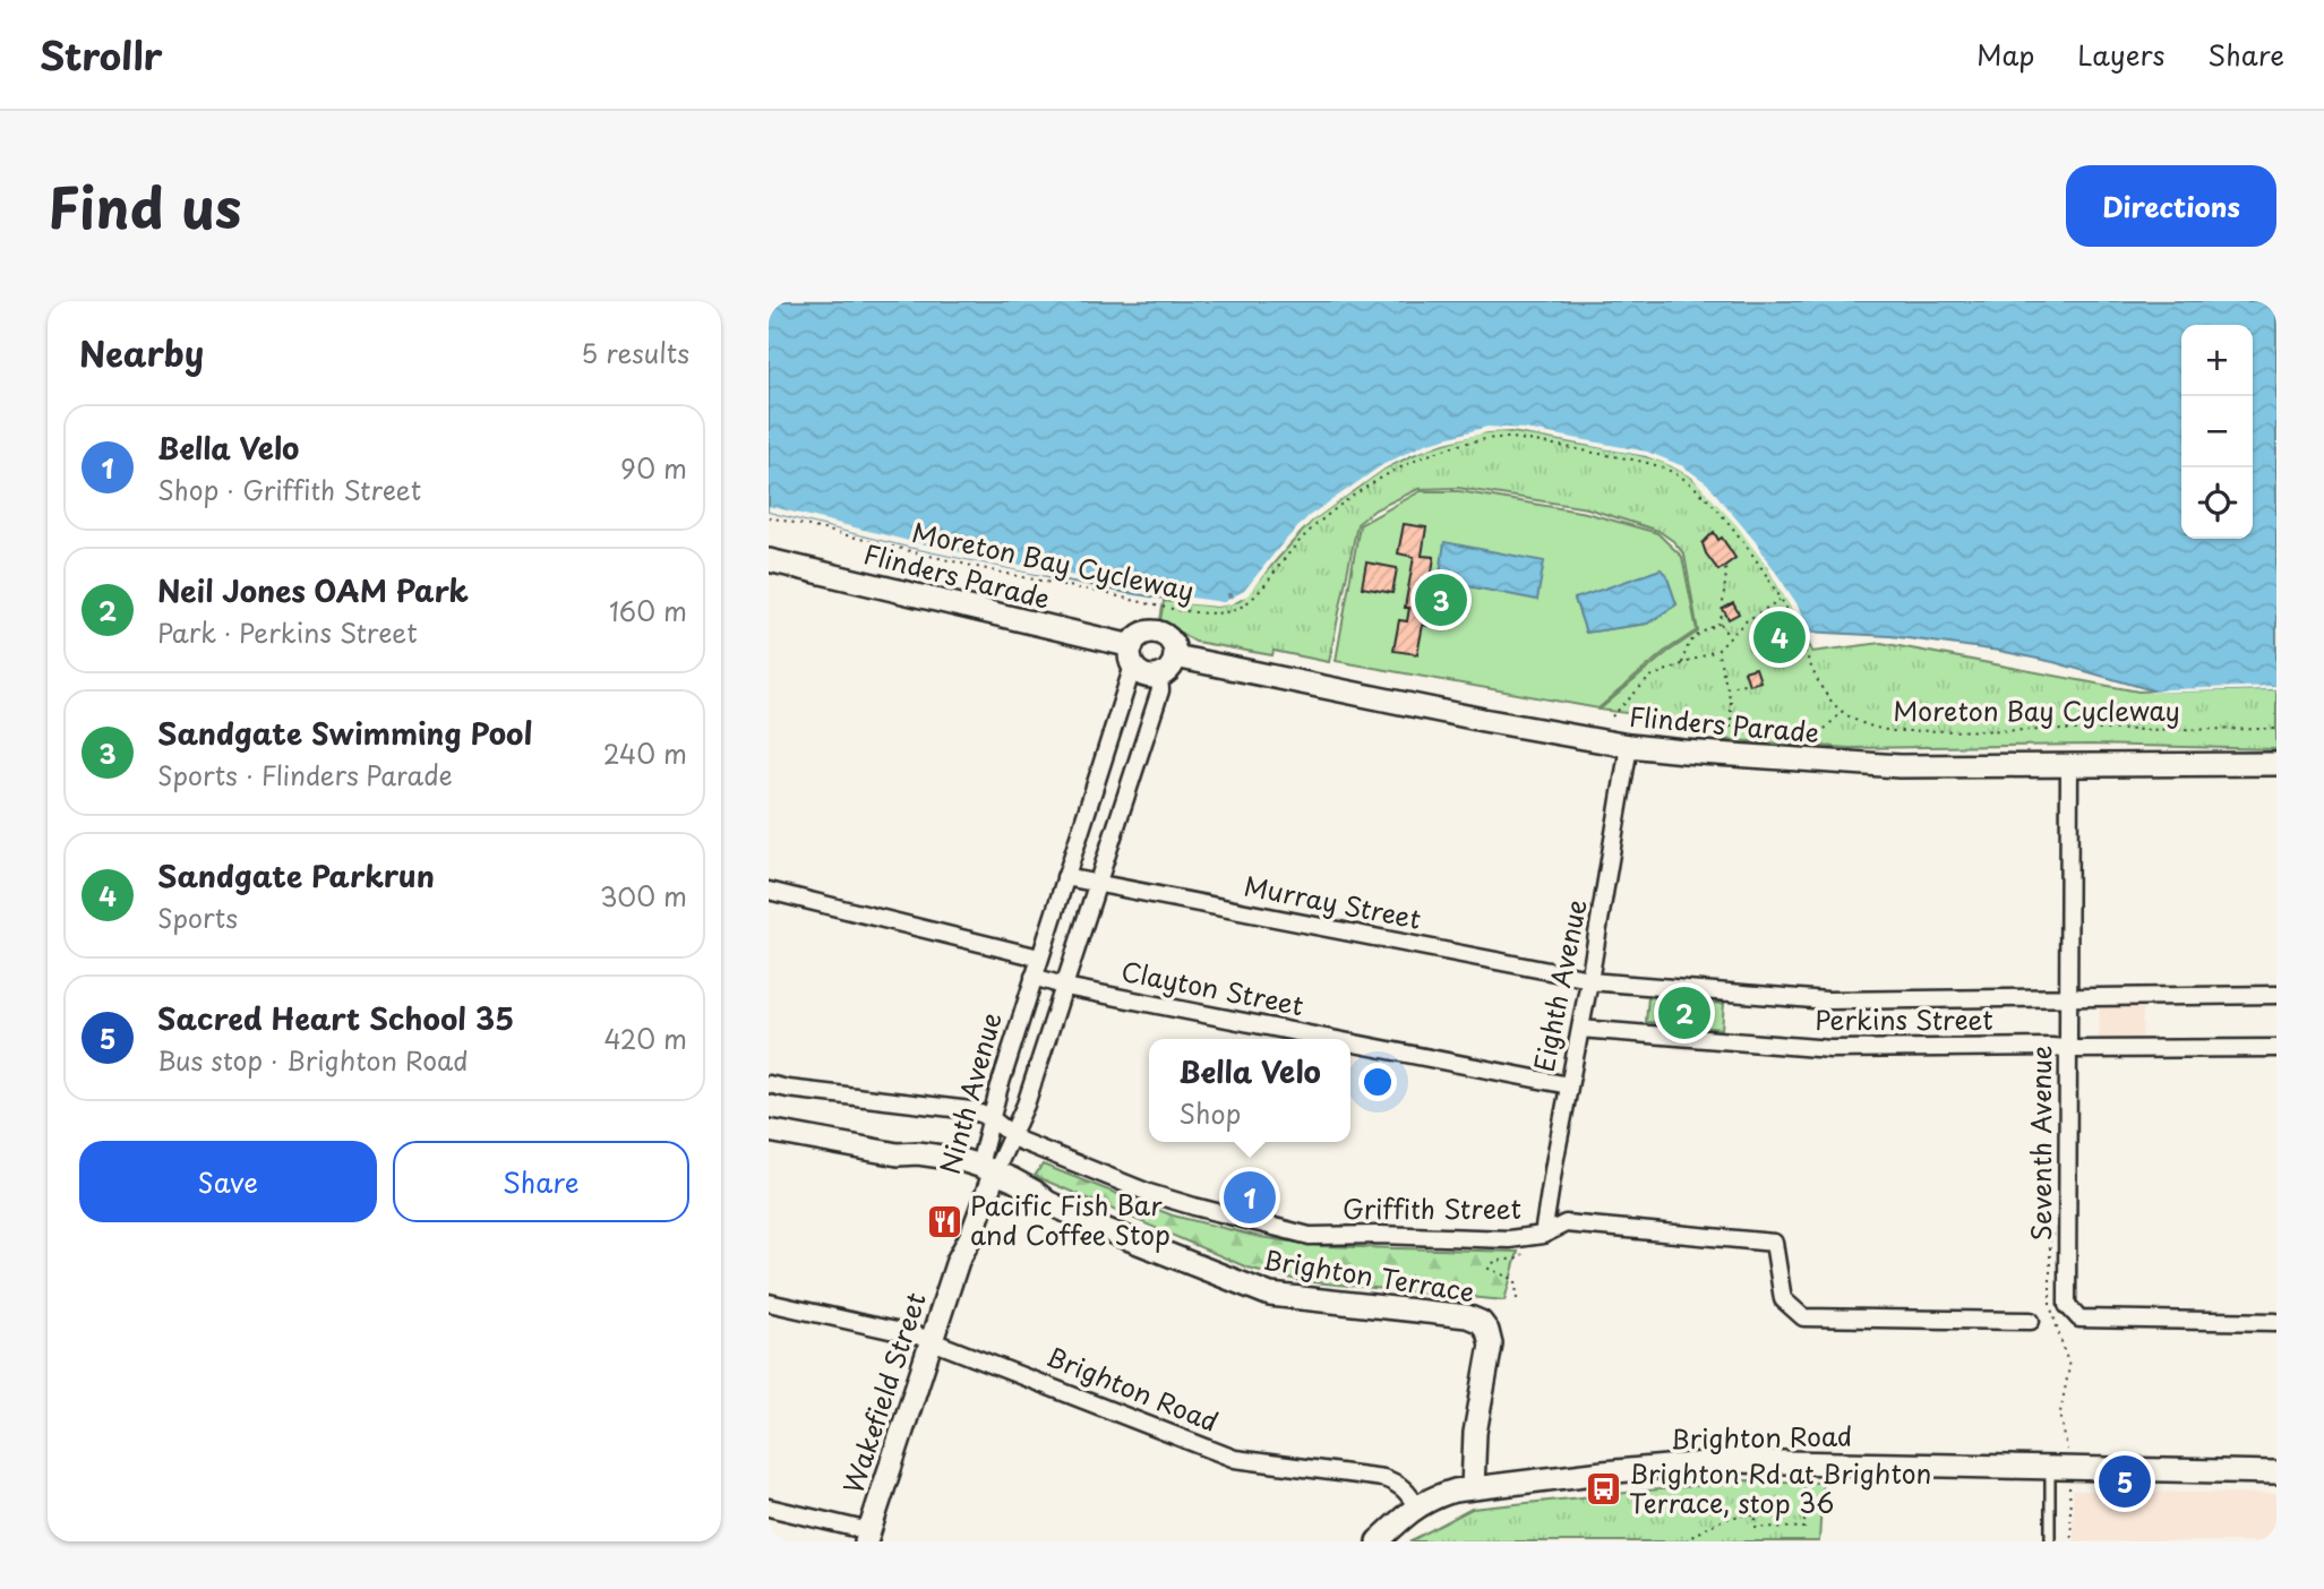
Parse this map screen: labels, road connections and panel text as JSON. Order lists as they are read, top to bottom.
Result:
{
  "streets": {
    "street": [
      "Flinders Parade",
      "Murray Street",
      "Eighth Avenue",
      "Clayton Street",
      "Perkins Street",
      "Ninth Avenue",
      "Seventh Avenue",
      "Griffith Street",
      "Brighton Terrace",
      "Brighton Road",
      "Wakefield Street"
    ],
    "path": ["Moreton Bay Cycleway"]
  },
  "crossings": [
    ["Flinders Parade", "Eighth Avenue"],
    ["Flinders Parade", "Ninth Avenue"],
    ["Flinders Parade", "Seventh Avenue"],
    ["Murray Street", "Eighth Avenue"],
    ["Murray Street", "Perkins Street"],
    ["Murray Street", "Ninth Avenue"],
    ["Eighth Avenue", "Clayton Street"],
    ["Eighth Avenue", "Perkins Street"],
    ["Eighth Avenue", "Griffith Street"],
    ["Clayton Street", "Ninth Avenue"],
    ["Perkins Street", "Seventh Avenue"],
    ["Ninth Avenue", "Griffith Street"],
    ["Ninth Avenue", "Brighton Terrace"],
    ["Ninth Avenue", "Wakefield Street"],
    ["Brighton Terrace", "Brighton Road"],
    ["Brighton Road", "Wakefield Street"]
  ],
  "places": {
    "restaurant": ["Pacific Fish Bar and Coffee Stop"],
    "bus stop": ["Brighton Rd at Brighton Terrace, stop 36"]
  },
  "page": {
    "header": "Strollr",
    "nav": ["Map", "Layers", "Share"],
    "title": "Find us",
    "buttons": [
      "Directions",
      ["Save", "Share"]
    ],
    "heading": ["Nearby", "5 results"],
    "map_buttons": ["+", "−"],
    "list": [
      {
        "mark": "1",
        "name": "Bella Velo",
        "note": "Shop · Griffith Street",
        "value": "90 m"
      },
      {
        "mark": "2",
        "name": "Neil Jones OAM Park",
        "note": "Park · Perkins Street",
        "value": "160 m"
      },
      {
        "mark": "3",
        "name": "Sandgate Swimming Pool",
        "note": "Sports · Flinders Parade",
        "value": "240 m"
      },
      {
        "mark": "4",
        "name": "Sandgate Parkrun",
        "note": "Sports",
        "value": "300 m"
      },
      {
        "mark": "5",
        "name": "Sacred Heart School 35",
        "note": "Bus stop · Brighton Road",
        "value": "420 m"
      }
    ],
    "pins": [
      "3",
      "4",
      "2",
      "1",
      "5"
    ],
    "popup": ["Bella Velo", "Shop"]
  }
}
